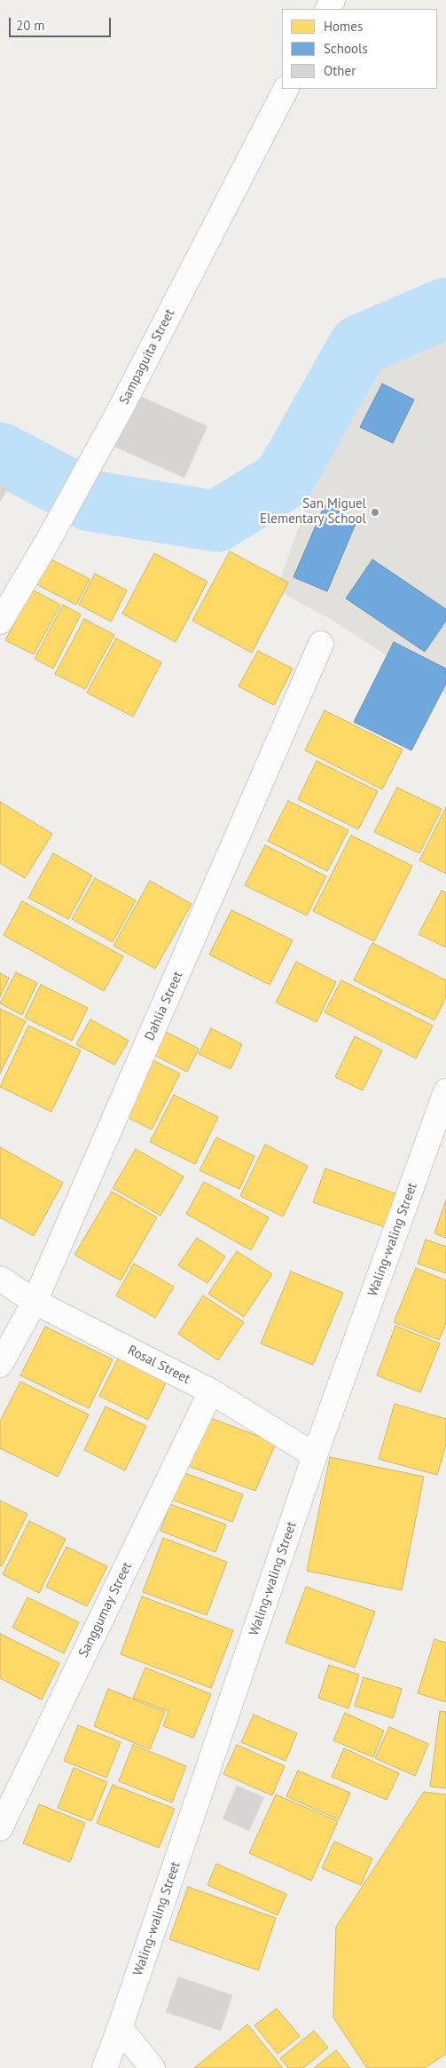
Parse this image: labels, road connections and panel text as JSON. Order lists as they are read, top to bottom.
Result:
{
  "streets": {
    "street": [
      "Sampaguita Street",
      "Dahlia Street",
      "Waling-waling Street",
      "Rosal Street",
      "Sanggumay Street"
    ]
  },
  "crossings": [
    ["Dahlia Street", "Rosal Street"],
    ["Waling-waling Street", "Rosal Street"],
    ["Rosal Street", "Sanggumay Street"]
  ],
  "places": ["San Miguel Elementary School"],
  "legend": ["Homes", "Schools", "Other"],
  "scale_bar": "20 m"
}
